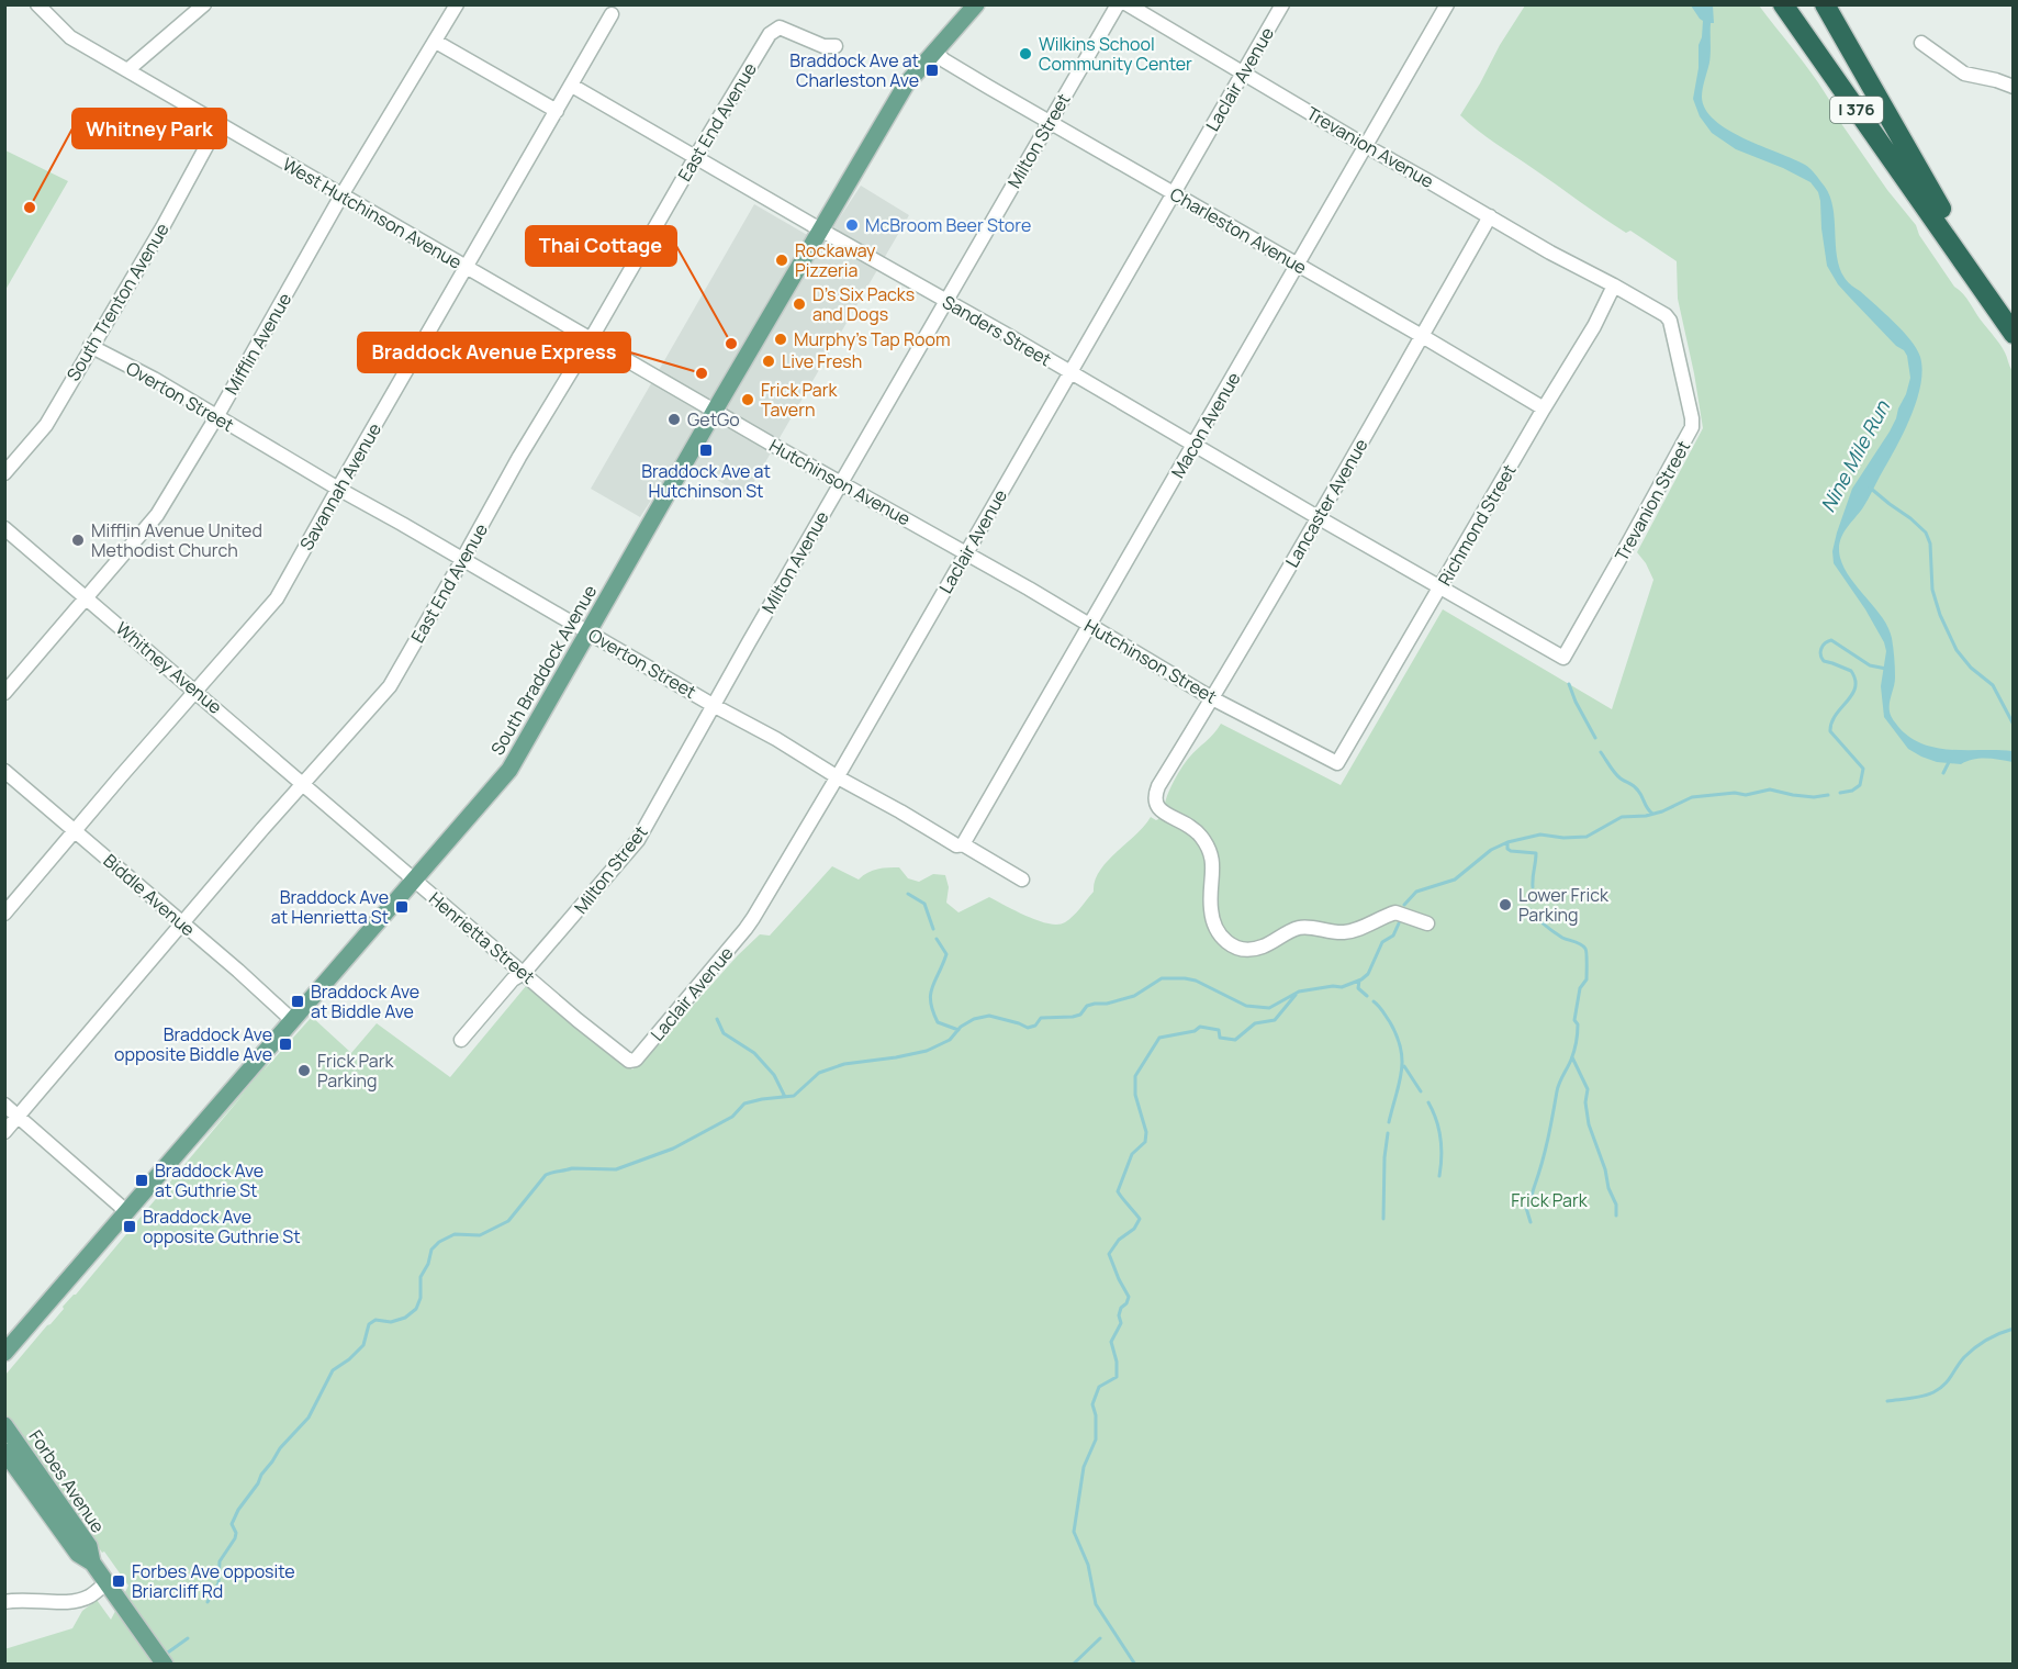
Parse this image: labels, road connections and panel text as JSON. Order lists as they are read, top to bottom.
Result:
{
  "streets": {
    "highway": ["I 376"],
    "main road": ["South Braddock Avenue", "Forbes Avenue"],
    "street": [
      "Laclair Avenue",
      "East End Avenue",
      "Milton Street",
      "Trevanion Avenue",
      "West Hutchinson Avenue",
      "Charleston Avenue",
      "South Trenton Avenue",
      "Sanders Street",
      "Mifflin Avenue",
      "Overton Street",
      "Macon Avenue",
      "Hutchinson Avenue",
      "Savannah Avenue",
      "Trevanion Street",
      "Lancaster Avenue",
      "Richmond Street",
      "Milton Avenue",
      "Hutchinson Street",
      "Whitney Avenue",
      "Biddle Avenue",
      "Henrietta Street"
    ]
  },
  "crossings": [
    ["Laclair Avenue", "Trevanion Avenue"],
    ["Laclair Avenue", "Charleston Avenue"],
    ["Laclair Avenue", "Sanders Street"],
    ["Laclair Avenue", "Overton Street"],
    ["Laclair Avenue", "Hutchinson Avenue"],
    ["Laclair Avenue", "Hutchinson Street"],
    ["Laclair Avenue", "Henrietta Street"],
    ["East End Avenue", "West Hutchinson Avenue"],
    ["East End Avenue", "Sanders Street"],
    ["East End Avenue", "Overton Street"],
    ["East End Avenue", "Whitney Avenue"],
    ["East End Avenue", "Biddle Avenue"],
    ["Milton Street", "Charleston Avenue"],
    ["Milton Street", "Sanders Street"],
    ["Milton Street", "Overton Street"],
    ["Milton Street", "Hutchinson Avenue"],
    ["Milton Street", "Milton Avenue"],
    ["Milton Street", "Henrietta Street"],
    ["Trevanion Avenue", "Macon Avenue"],
    ["Trevanion Avenue", "Trevanion Street"],
    ["Trevanion Avenue", "Lancaster Avenue"],
    ["Trevanion Avenue", "Richmond Street"],
    ["West Hutchinson Avenue", "South Trenton Avenue"],
    ["West Hutchinson Avenue", "Mifflin Avenue"],
    ["West Hutchinson Avenue", "Hutchinson Avenue"],
    ["West Hutchinson Avenue", "Savannah Avenue"],
    ["West Hutchinson Avenue", "South Braddock Avenue"],
    ["Charleston Avenue", "Macon Avenue"],
    ["Charleston Avenue", "Lancaster Avenue"],
    ["Charleston Avenue", "Richmond Street"],
    ["Charleston Avenue", "South Braddock Avenue"],
    ["South Trenton Avenue", "Overton Street"],
    ["Sanders Street", "Macon Avenue"],
    ["Sanders Street", "Savannah Avenue"],
    ["Sanders Street", "Trevanion Street"],
    ["Sanders Street", "Lancaster Avenue"],
    ["Sanders Street", "Richmond Street"],
    ["Sanders Street", "South Braddock Avenue"],
    ["Mifflin Avenue", "Overton Street"],
    ["Mifflin Avenue", "Whitney Avenue"],
    ["Overton Street", "Macon Avenue"],
    ["Overton Street", "Savannah Avenue"],
    ["Overton Street", "South Braddock Avenue"],
    ["Macon Avenue", "Hutchinson Street"],
    ["Hutchinson Avenue", "Milton Avenue"],
    ["Hutchinson Avenue", "Hutchinson Street"],
    ["Hutchinson Avenue", "South Braddock Avenue"],
    ["Savannah Avenue", "Whitney Avenue"],
    ["Savannah Avenue", "Biddle Avenue"],
    ["Trevanion Street", "Richmond Street"],
    ["Lancaster Avenue", "Hutchinson Street"],
    ["Richmond Street", "Hutchinson Street"],
    ["Whitney Avenue", "Henrietta Street"],
    ["South Braddock Avenue", "Biddle Avenue"],
    ["South Braddock Avenue", "Henrietta Street"]
  ],
  "water": ["Nine Mile Run"],
  "parks": ["Frick Park"],
  "places": {
    "other": [
      "Wilkins School Community Center",
      "Whitney Park",
      "McBroom Beer Store",
      "Rockaway Pizzeria",
      "D's Six Packs and Dogs",
      "Murphy's Tap Room",
      "Thai Cottage",
      "Live Fresh",
      "Braddock Avenue Express",
      "Frick Park Tavern",
      "GetGo",
      "Mifflin Avenue United Methodist Church",
      "Lower Frick Parking",
      "Frick Park Parking"
    ],
    "transit": [
      "Braddock Ave at Charleston Ave",
      "Braddock Ave at Hutchinson St",
      "Braddock Ave at Henrietta St",
      "Braddock Ave at Biddle Ave",
      "Braddock Ave opposite Biddle Ave",
      "Braddock Ave at Guthrie St",
      "Braddock Ave opposite Guthrie St",
      "Forbes Ave opposite Briarcliff Rd"
    ]
  }
}
